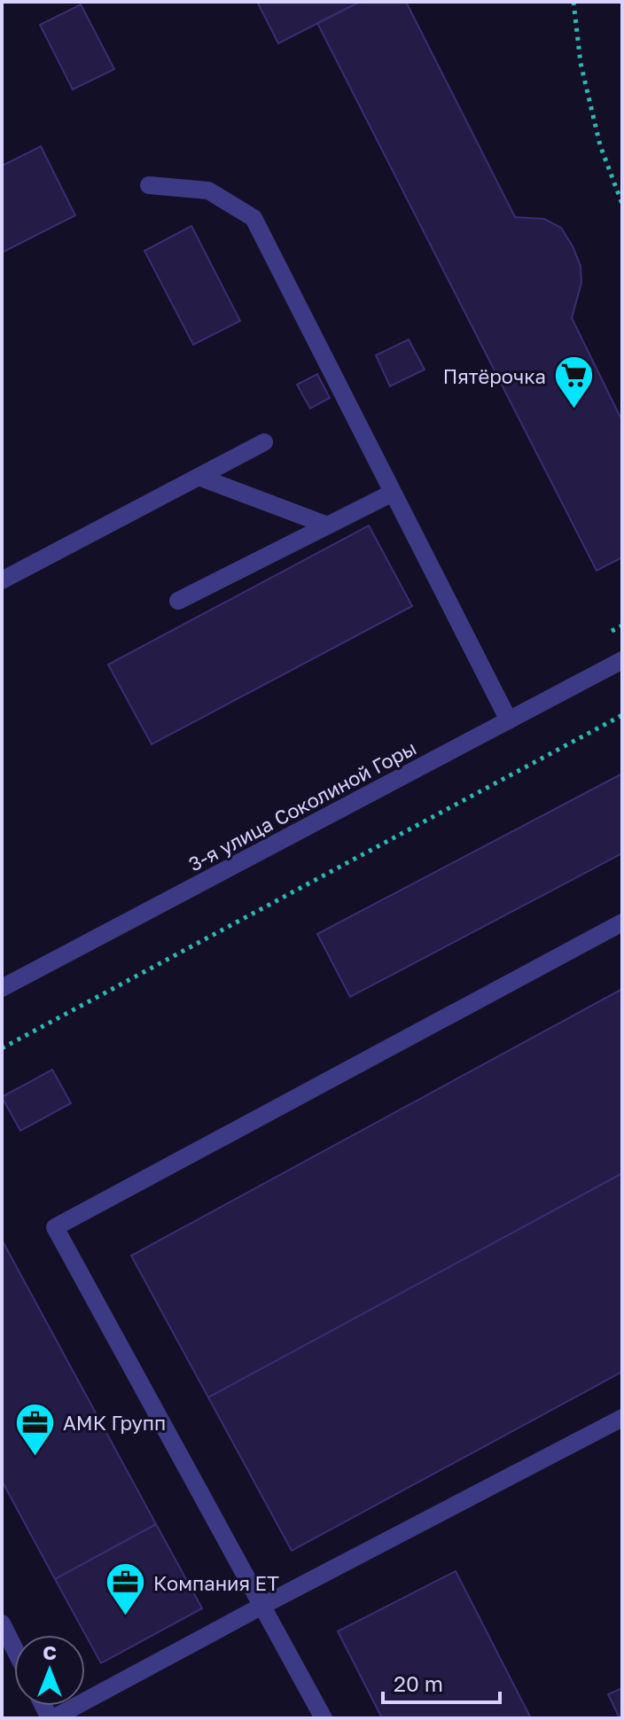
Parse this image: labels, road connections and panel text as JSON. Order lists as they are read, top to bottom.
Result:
{
  "streets": {
    "street": ["3-я улица Соколиной Горы"]
  },
  "places": {
    "supermarket": ["Пятёрочка"],
    "office": ["АМК Групп", "Компания ЕТ"]
  },
  "scale_bar": "20 m",
  "north": "top"
}
